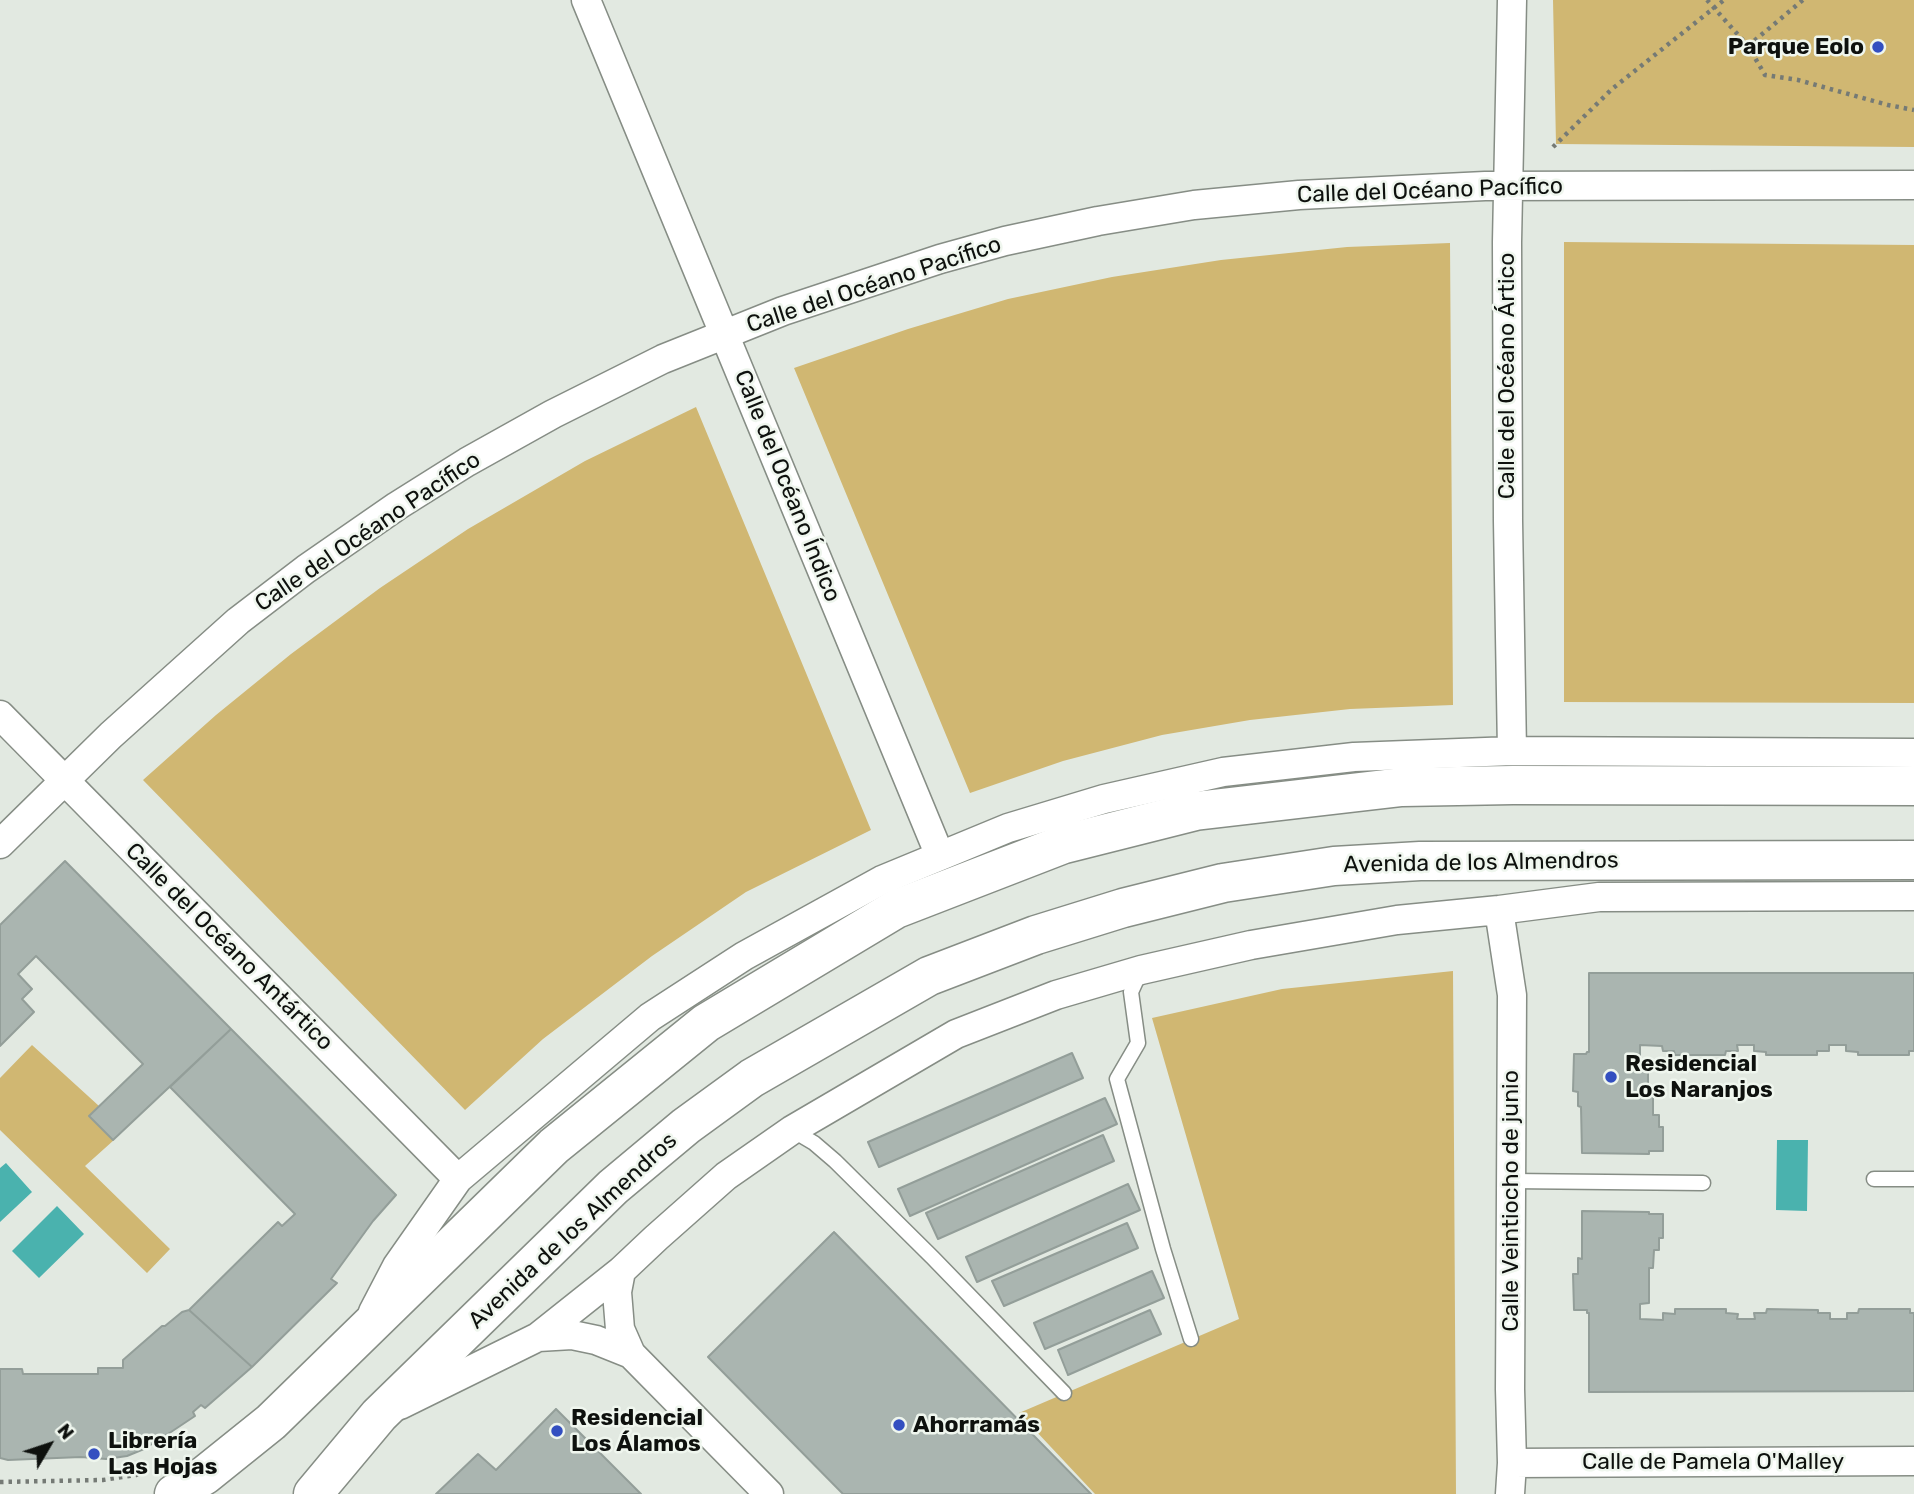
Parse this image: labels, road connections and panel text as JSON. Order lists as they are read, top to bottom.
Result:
{
  "streets": {
    "street": [
      "Calle del Océano Pacífico",
      "Calle del Océano Ártico",
      "Calle del Océano Índico",
      "Avenida de los Almendros",
      "Calle del Océano Antártico",
      "Calle Veintiocho de junio",
      "Calle de Pamela O'Malley"
    ]
  },
  "crossings": [
    ["Calle del Océano Pacífico", "Calle del Océano Ártico"],
    ["Calle del Océano Pacífico", "Calle del Océano Índico"],
    ["Calle del Océano Pacífico", "Calle del Océano Antártico"],
    ["Avenida de los Almendros", "Calle Veintiocho de junio"],
    ["Calle Veintiocho de junio", "Calle de Pamela O'Malley"]
  ],
  "places": [
    "Parque Eolo",
    "Residencial Los Naranjos",
    "Ahorramás",
    "Residencial Los Álamos",
    "Librería Las Hojas"
  ],
  "north": "top right"
}
